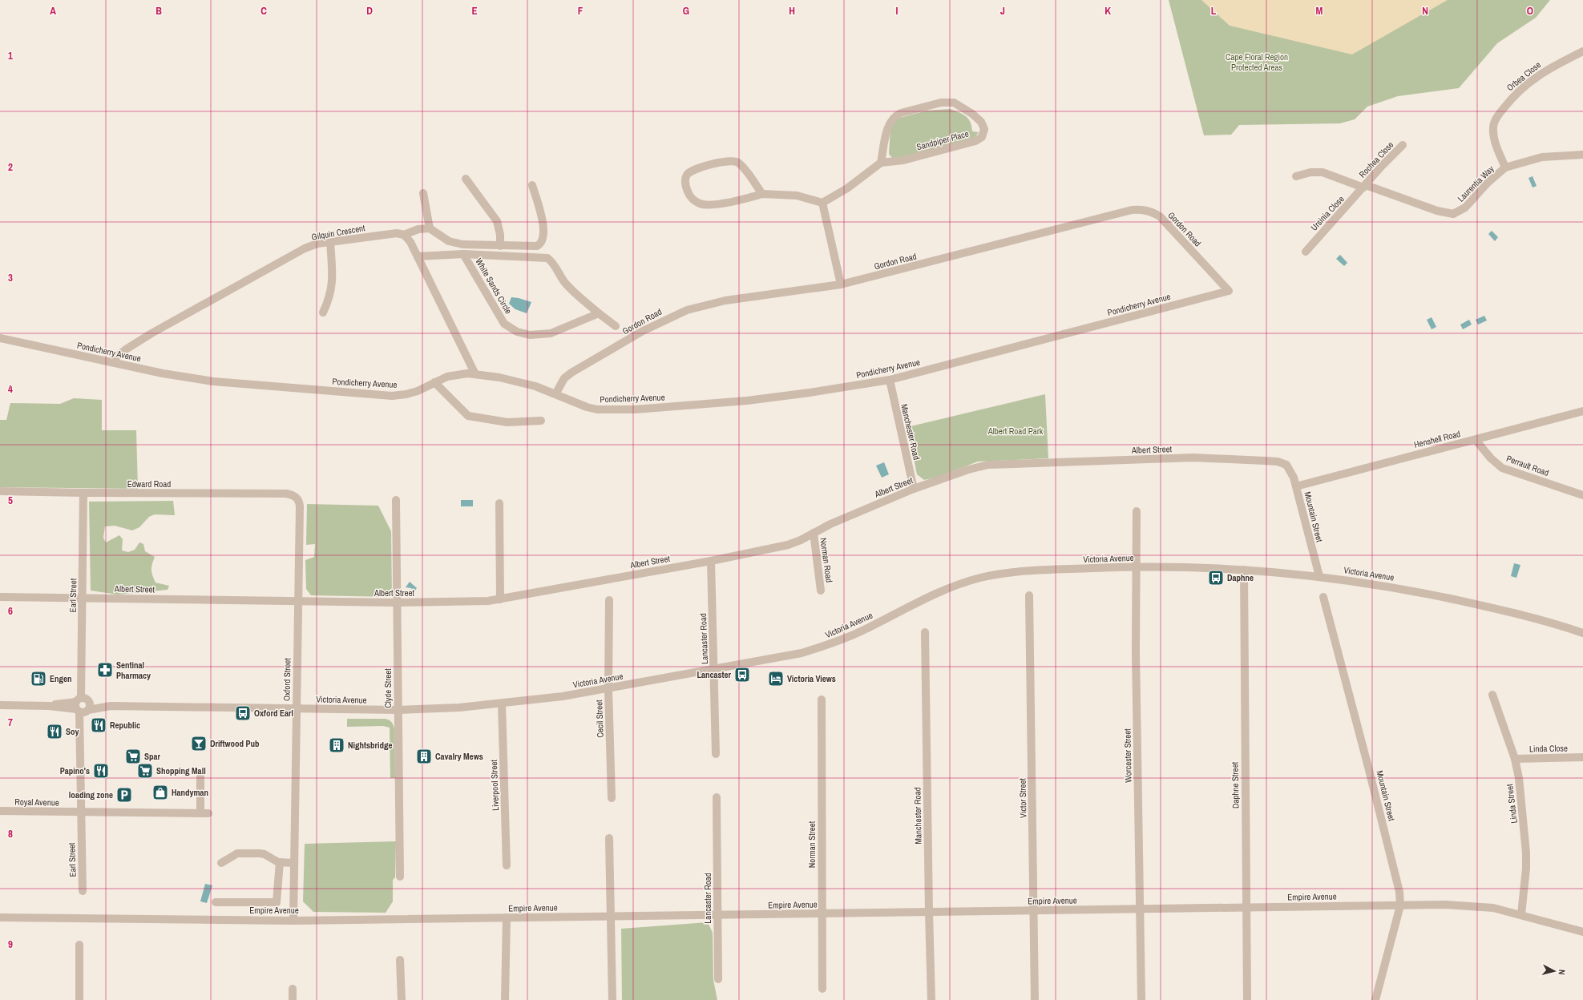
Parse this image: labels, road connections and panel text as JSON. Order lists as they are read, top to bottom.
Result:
{
  "streets": {
    "street": [
      "Orbea Close",
      "Sandpiper Place",
      "Rochea Close",
      "Laurentia Way",
      "Ursinia Close",
      "Gordon Road",
      "Gilquin Crescent",
      "White Sands Circle",
      "Pondicherry Avenue",
      "Manchester Road",
      "Henshell Road",
      "Albert Street",
      "Perrault Road",
      "Edward Road",
      "Mountain Street",
      "Victoria Avenue",
      "Norman Road",
      "Earl Street",
      "Lancaster Road",
      "Oxford Street",
      "Clyde Street",
      "Cecil Street",
      "Linda Close",
      "Worcester Street",
      "Liverpool Street",
      "Daphne Street",
      "Victor Street",
      "Royal Avenue",
      "Linda Street",
      "Norman Street",
      "Empire Avenue"
    ]
  },
  "crossings": [
    ["Orbea Close", "Laurentia Way"],
    ["Rochea Close", "Laurentia Way"],
    ["Rochea Close", "Ursinia Close"],
    ["Laurentia Way", "Ursinia Close"],
    ["Gordon Road", "Pondicherry Avenue"],
    ["Gilquin Crescent", "Pondicherry Avenue"],
    ["Pondicherry Avenue", "Manchester Road"],
    ["Manchester Road", "Albert Street"],
    ["Manchester Road", "Empire Avenue"],
    ["Henshell Road", "Perrault Road"],
    ["Henshell Road", "Mountain Street"],
    ["Albert Street", "Mountain Street"],
    ["Albert Street", "Norman Road"],
    ["Albert Street", "Earl Street"],
    ["Albert Street", "Lancaster Road"],
    ["Albert Street", "Oxford Street"],
    ["Albert Street", "Clyde Street"],
    ["Edward Road", "Earl Street"],
    ["Edward Road", "Oxford Street"],
    ["Mountain Street", "Victoria Avenue"],
    ["Mountain Street", "Empire Avenue"],
    ["Victoria Avenue", "Lancaster Road"],
    ["Victoria Avenue", "Oxford Street"],
    ["Victoria Avenue", "Clyde Street"],
    ["Victoria Avenue", "Cecil Street"],
    ["Victoria Avenue", "Worcester Street"],
    ["Victoria Avenue", "Liverpool Street"],
    ["Victoria Avenue", "Daphne Street"],
    ["Earl Street", "Royal Avenue"],
    ["Lancaster Road", "Empire Avenue"],
    ["Oxford Street", "Empire Avenue"],
    ["Linda Close", "Linda Street"],
    ["Worcester Street", "Empire Avenue"],
    ["Daphne Street", "Empire Avenue"],
    ["Victor Street", "Empire Avenue"],
    ["Linda Street", "Empire Avenue"],
    ["Norman Street", "Empire Avenue"]
  ],
  "parks": ["Cape Floral Region Protected Areas", "Albert Road Park"],
  "places": {
    "bus stop": ["Daphne", "Lancaster", "Oxford Earl"],
    "pharmacy": ["Sentinal Pharmacy"],
    "fuel station": ["Engen"],
    "hotel": ["Victoria Views"],
    "restaurant": ["Republic", "Soy", "Papino's"],
    "bar": ["Driftwood Pub"],
    "building": ["Nightsbridge", "Cavalry Mews"],
    "supermarket": ["Spar", "Shopping Mall"],
    "shop": ["Handyman"],
    "parking": ["loading zone"]
  },
  "north": "right",
  "grid": {
    "columns": [
      "A",
      "B",
      "C",
      "D",
      "E",
      "F",
      "G",
      "H",
      "I",
      "J",
      "K",
      "L",
      "M",
      "N",
      "O"
    ],
    "rows": [
      "1",
      "2",
      "3",
      "4",
      "5",
      "6",
      "7",
      "8",
      "9"
    ]
  }
}
